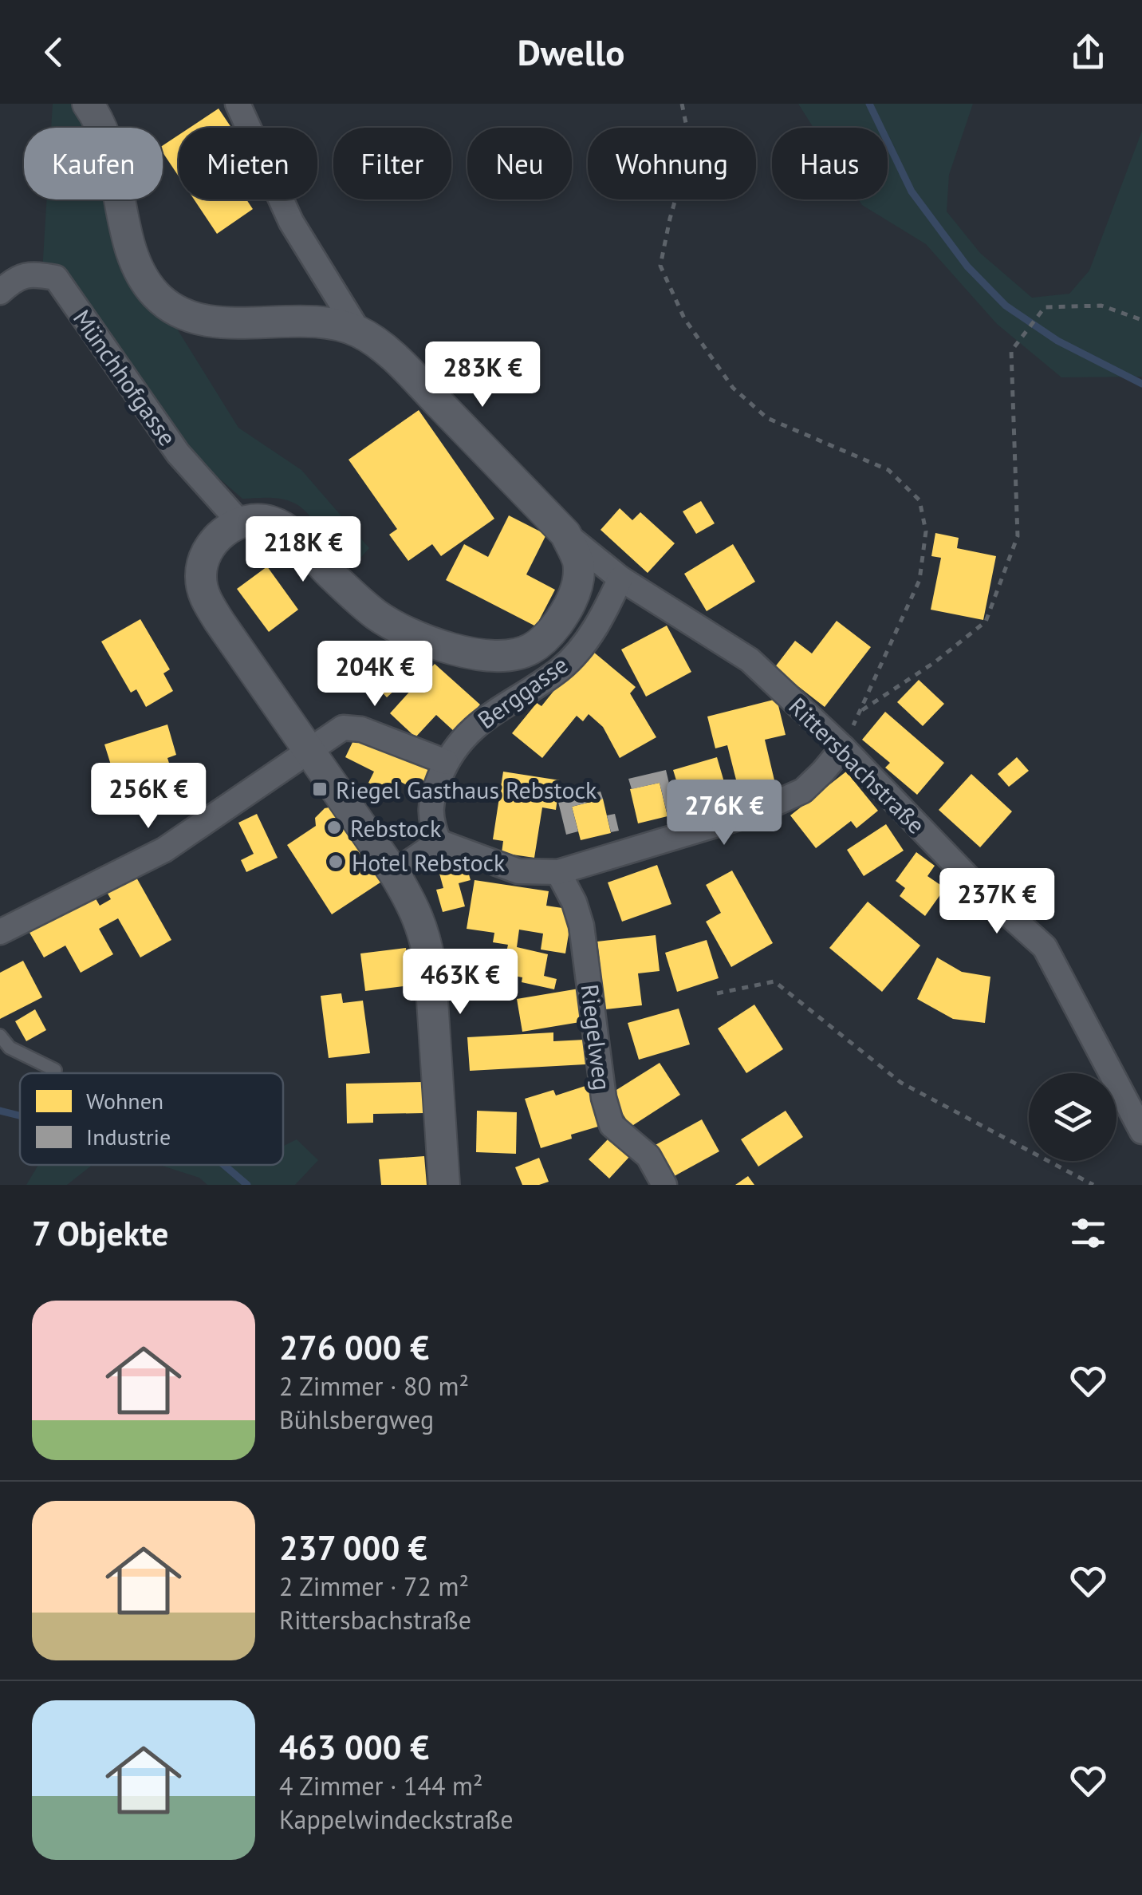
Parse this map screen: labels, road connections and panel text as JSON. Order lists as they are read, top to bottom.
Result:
{
  "streets": {
    "street": [
      "Münchhofgasse",
      "Berggasse",
      "Rittersbachstraße",
      "Riegelweg"
    ]
  },
  "crossings": [
    ["Berggasse", "Rittersbachstraße"]
  ],
  "places": {
    "transit": ["Riegel Gasthaus Rebstock"],
    "other": ["Rebstock", "Hotel Rebstock"]
  },
  "legend": ["Wohnen", "Industrie"],
  "page": {
    "header": "Dwello",
    "chip": [
      "Kaufen",
      "Mieten",
      "Filter",
      "Neu",
      "Wohnung",
      "Haus"
    ],
    "price": [
      "283K €",
      "218K €",
      "204K €",
      "256K €",
      "276K €",
      "237K €",
      "463K €"
    ],
    "heading": "7 Objekte",
    "list": [
      {
        "name": "276 000 €",
        "note": "2 Zimmer · 80 m² · Bühlsbergweg"
      },
      {
        "name": "237 000 €",
        "note": "2 Zimmer · 72 m² · Rittersbachstraße"
      },
      {
        "name": "463 000 €",
        "note": "4 Zimmer · 144 m² · Kappelwindeckstraße"
      }
    ]
  }
}
